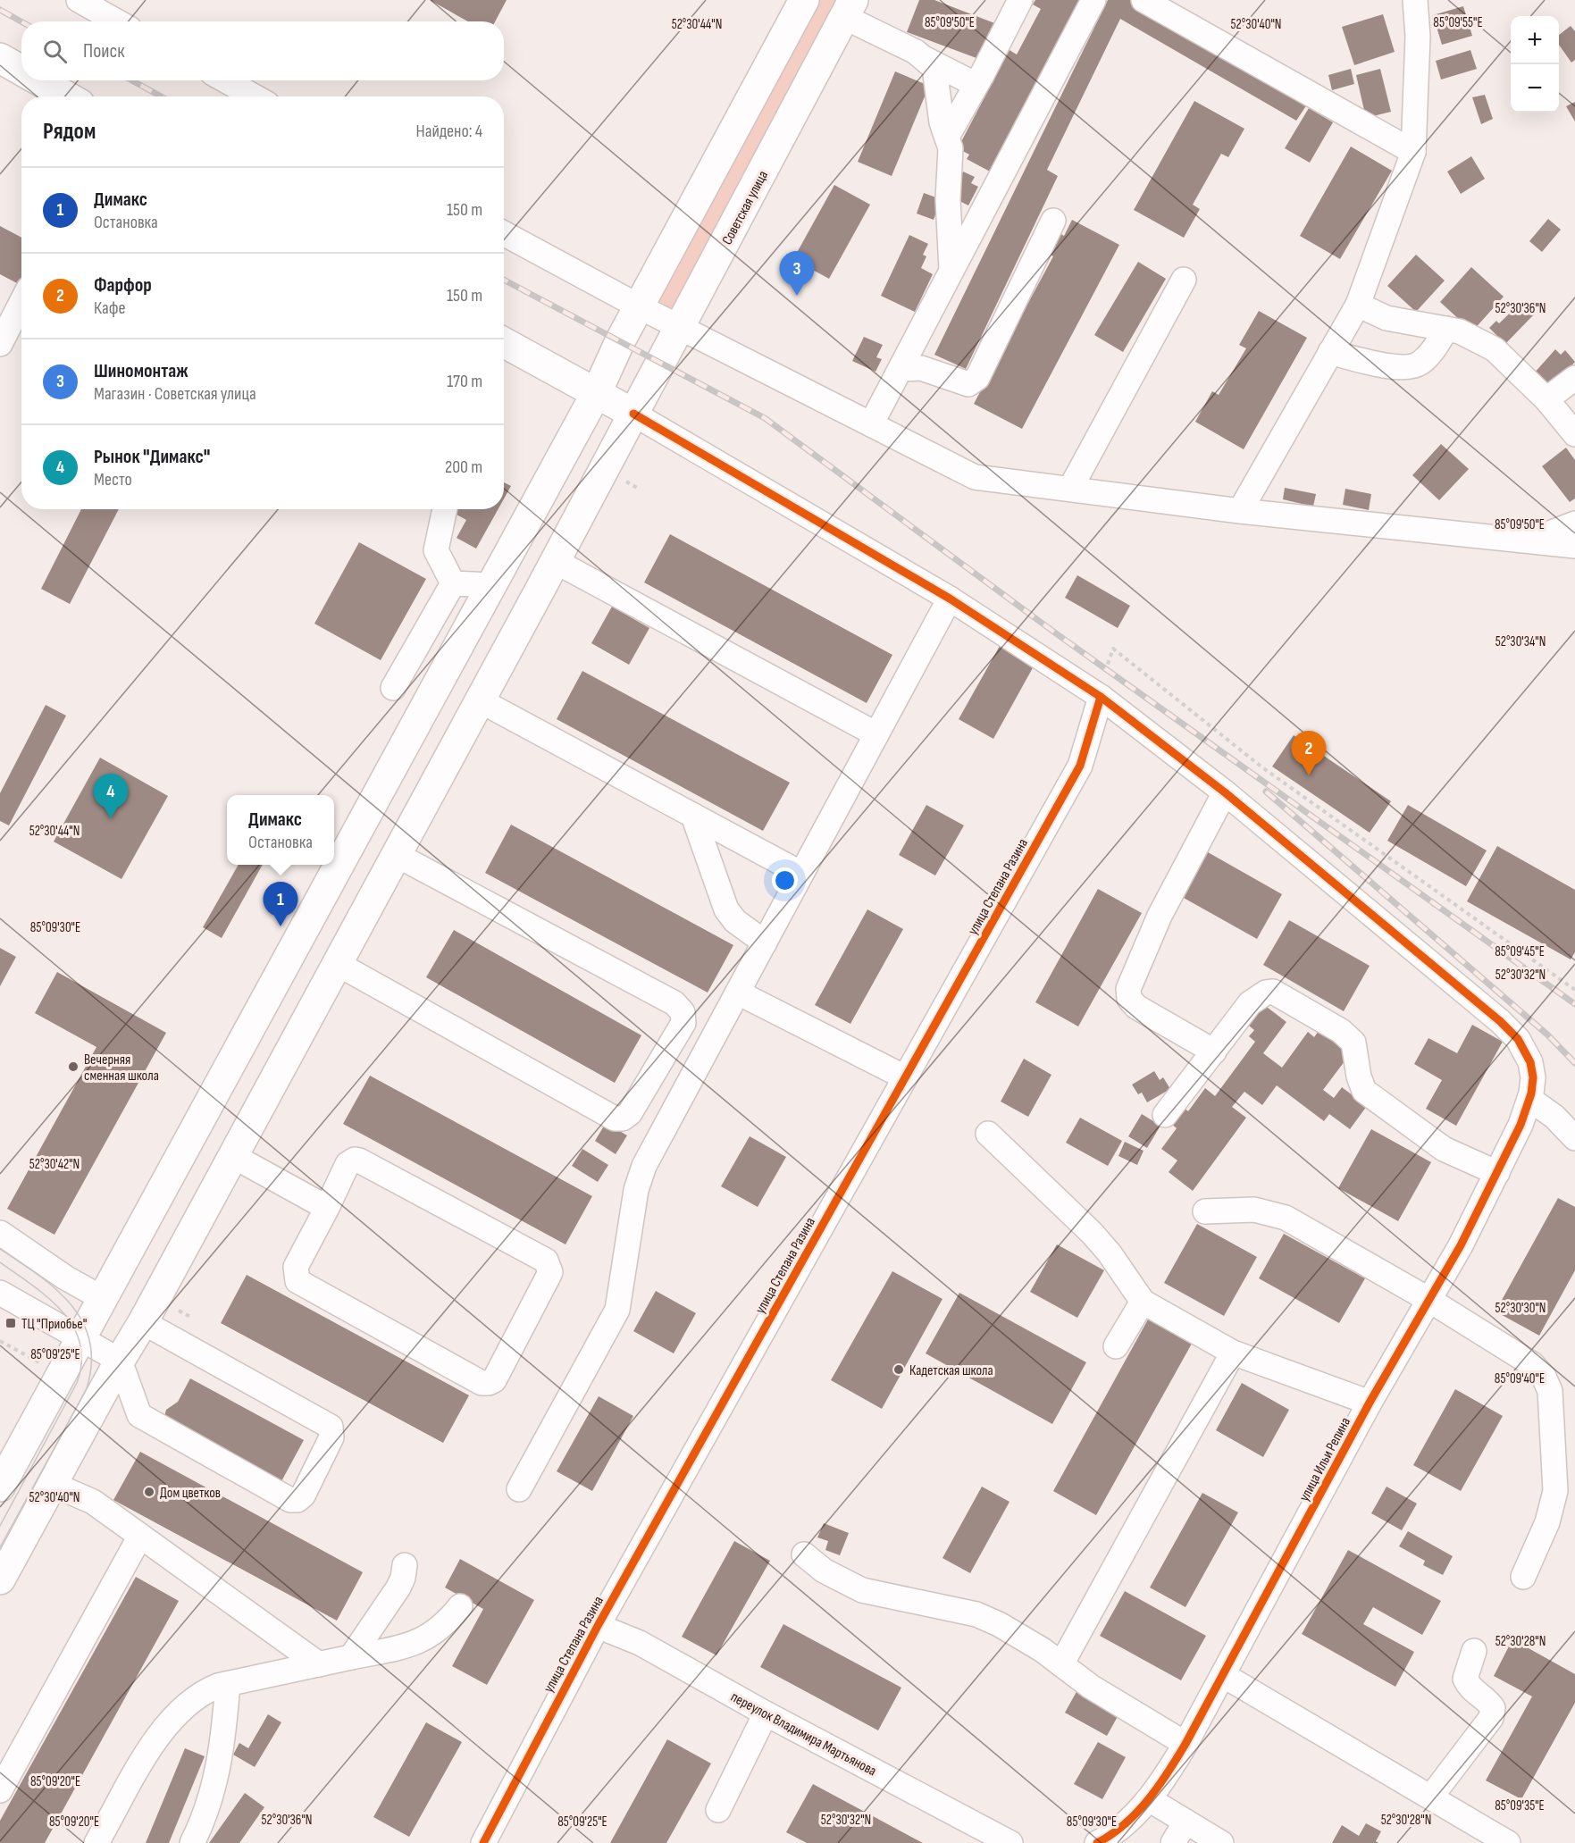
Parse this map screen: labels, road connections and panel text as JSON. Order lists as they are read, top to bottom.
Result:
{
  "streets": {
    "main road": ["Советская улица"],
    "street": ["улица Степана Разина", "улица Ильи Репина", "переулок Владимира Мартьянова"]
  },
  "crossings": [
    ["улица Степана Разина", "переулок Владимира Мартьянова"]
  ],
  "places": {
    "other": ["Вечерняя сменная школа", "Кадетская школа", "Дом цветков"],
    "transit": ["ТЦ \"Приобье\""]
  },
  "page": {
    "map_buttons": ["+", "−"],
    "search": "Поиск",
    "heading": ["Рядом", "Найдено: 4"],
    "list": [
      {
        "mark": "1",
        "name": "Димакс",
        "note": "Остановка",
        "value": "150 m"
      },
      {
        "mark": "2",
        "name": "Фарфор",
        "note": "Кафе",
        "value": "150 m"
      },
      {
        "mark": "3",
        "name": "Шиномонтаж",
        "note": "Магазин · Советская улица",
        "value": "170 m"
      },
      {
        "mark": "4",
        "name": "Рынок \"Димакс\"",
        "note": "Место",
        "value": "200 m"
      }
    ],
    "pins": [
      "3",
      "2",
      "4",
      "1"
    ],
    "popup": ["Димакс", "Остановка"]
  },
  "coordinates": [
    "85°09'50\"E",
    "85°09'55\"E",
    "52°30'44\"N",
    "52°30'40\"N",
    "52°30'36\"N",
    "52°30'34\"N",
    "85°09'30\"E",
    "85°09'45\"E",
    "52°30'32\"N",
    "52°30'42\"N",
    "52°30'30\"N",
    "85°09'25\"E",
    "85°09'40\"E",
    "52°30'28\"N",
    "85°09'20\"E",
    "85°09'35\"E"
  ]
}
